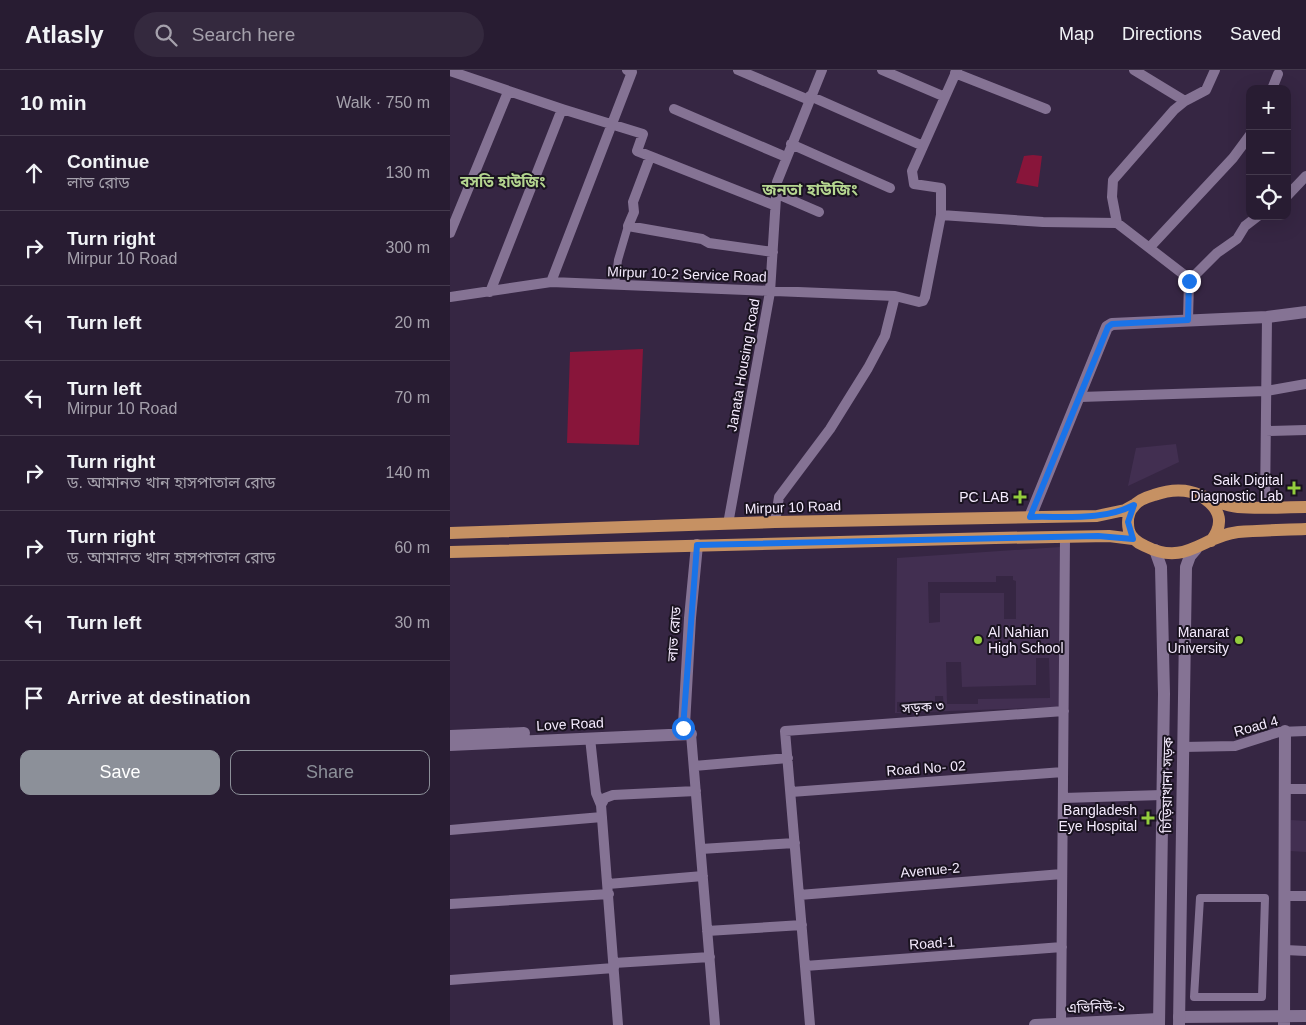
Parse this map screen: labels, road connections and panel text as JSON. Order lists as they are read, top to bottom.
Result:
{
  "streets": {
    "main road": ["Mirpur 10 Road"],
    "street": [
      "Mirpur 10-2 Service Road",
      "Janata Housing Road",
      "লাভ রোড",
      "সড়ক ৩",
      "Love Road",
      "Road 4",
      "Road No- 02",
      "চিড়িয়াখানা সড়ক",
      "Avenue-2",
      "Road-1",
      "এভিনিউ-১"
    ]
  },
  "crossings": [
    ["Mirpur 10-2 Service Road", "Janata Housing Road"],
    ["Janata Housing Road", "Mirpur 10 Road"],
    ["Mirpur 10 Road", "চিড়িয়াখানা সড়ক"],
    ["লাভ রোড", "Love Road"],
    ["Road 4", "চিড়িয়াখানা সড়ক"],
    ["চিড়িয়াখানা সড়ক", "এভিনিউ-১"]
  ],
  "districts": ["বসতি হাউজিং", "জনতা হাউজিং"],
  "places": {
    "health": ["Saik Digital Diagnostic Lab", "PC LAB", "Bangladesh Eye Hospital"],
    "other": ["Al Nahian High School", "Manarat University"]
  },
  "page": {
    "header": "Atlasly",
    "search": "Search here",
    "nav": ["Map", "Directions", "Saved"],
    "heading": ["10 min", "Walk · 750 m"],
    "map_buttons": ["+", "−"],
    "list": [
      ["Continue", "লাভ রোড", "130 m"],
      ["Turn right", "Mirpur 10 Road", "300 m"],
      ["Turn left", "20 m"],
      ["Turn left", "Mirpur 10 Road", "70 m"],
      ["Turn right", "ড. আমানত খান হাসপাতাল রোড", "140 m"],
      ["Turn right", "ড. আমানত খান হাসপাতাল রোড", "60 m"],
      ["Turn left", "30 m"],
      "Arrive at destination"
    ],
    "buttons": ["Save", "Share"]
  }
}
